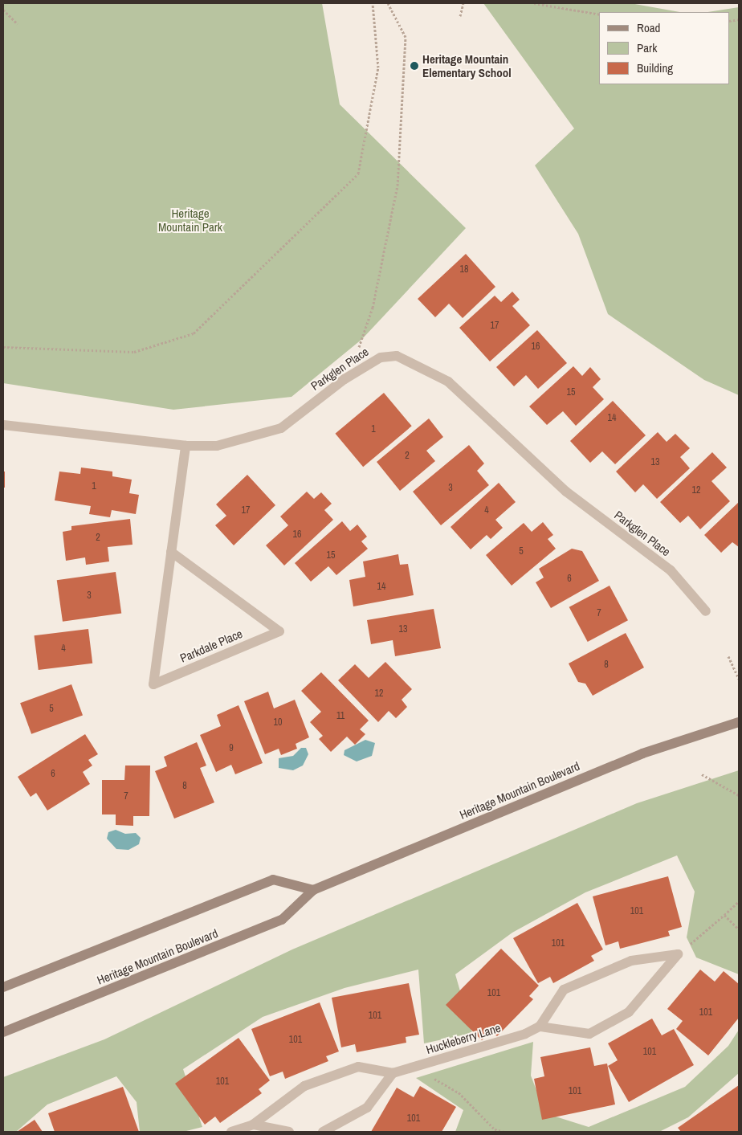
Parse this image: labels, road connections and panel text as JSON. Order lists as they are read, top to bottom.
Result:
{
  "streets": {
    "main road": ["Heritage Mountain Boulevard"],
    "street": ["Parkglen Place", "Parkdale Place", "Huckleberry Lane"]
  },
  "crossings": [
    ["Parkglen Place", "Parkdale Place"]
  ],
  "parks": ["Heritage Mountain Park"],
  "places": ["Heritage Mountain Elementary School"],
  "house_numbers": [
    "18",
    "17",
    "16",
    "15",
    "14",
    "1",
    "2",
    "13",
    "1",
    "3",
    "12",
    "17",
    "4",
    "16",
    "2",
    "5",
    "15",
    "6",
    "14",
    "3",
    "7",
    "13",
    "4",
    "8",
    "12",
    "5",
    "11",
    "10",
    "9",
    "6",
    "8",
    "7",
    "101",
    "101",
    "101",
    "101",
    "101",
    "101",
    "101",
    "101",
    "101",
    "101"
  ],
  "legend": ["Road", "Park", "Building"]
}
